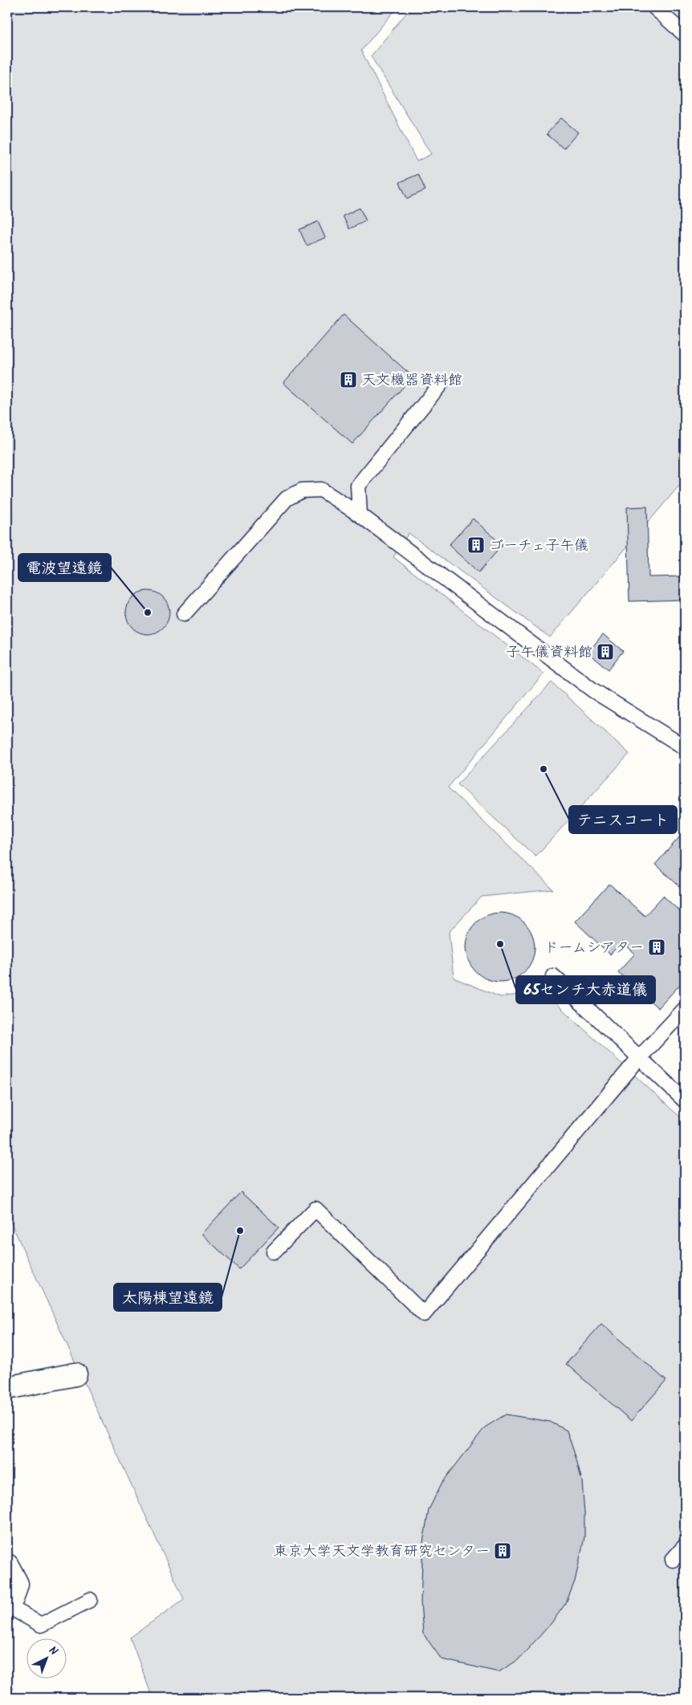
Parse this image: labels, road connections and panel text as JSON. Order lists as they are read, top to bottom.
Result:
{
  "places": {
    "building": [
      "天文機器資料館",
      "ゴーチェ子午儀",
      "子午儀資料館",
      "ドームシアター",
      "東京大学天文学教育研究センター"
    ],
    "other": [
      "電波望遠鏡",
      "テニスコート",
      "65センチ大赤道儀",
      "太陽棟望遠鏡"
    ]
  },
  "north": "top right"
}
